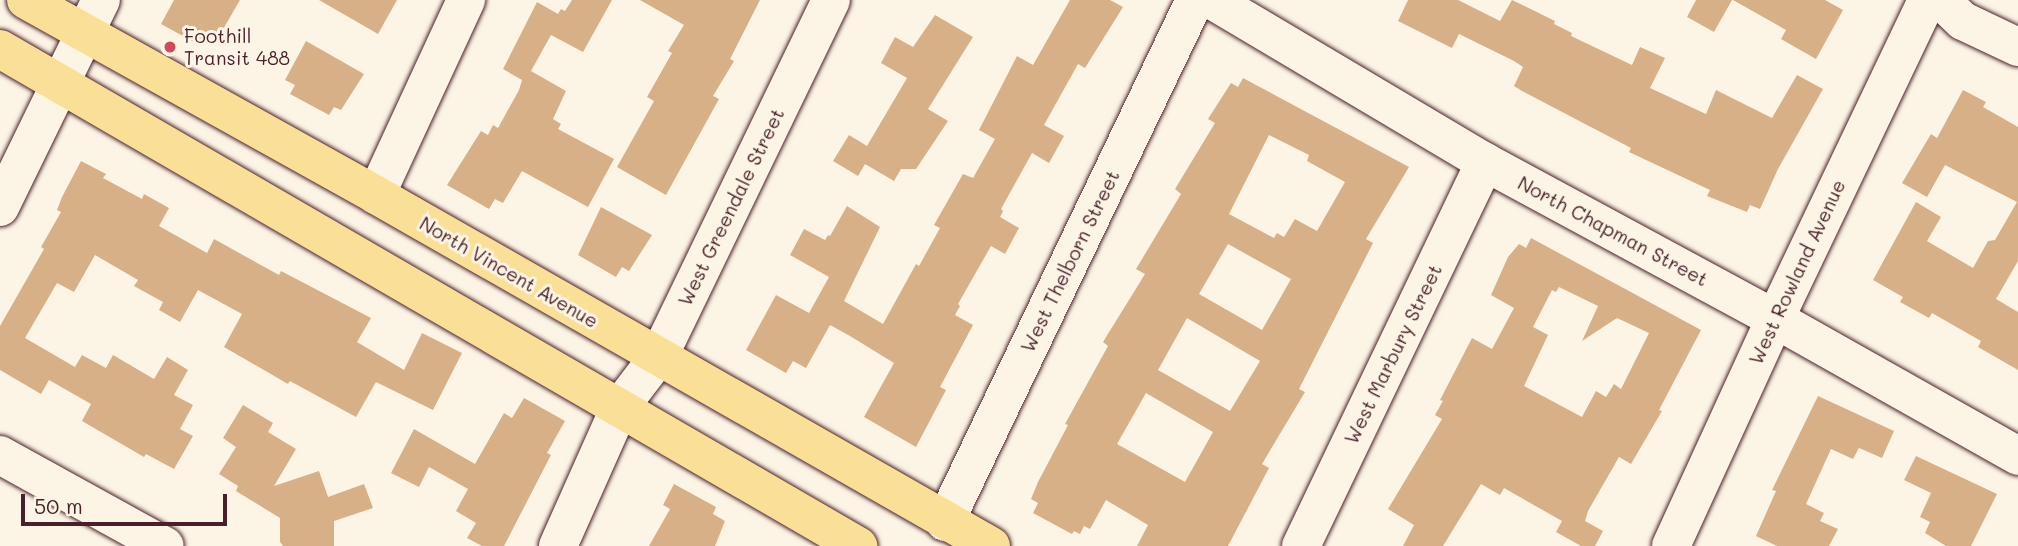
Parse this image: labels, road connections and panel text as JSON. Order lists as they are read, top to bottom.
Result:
{
  "streets": {
    "main road": ["North Vincent Avenue"],
    "street": [
      "West Greendale Street",
      "North Chapman Street",
      "West Thelborn Street",
      "West Rowland Avenue",
      "West Marbury Street"
    ]
  },
  "crossings": [
    ["West Greendale Street", "North Vincent Avenue"],
    ["North Chapman Street", "West Rowland Avenue"],
    ["North Chapman Street", "West Marbury Street"],
    ["West Thelborn Street", "North Vincent Avenue"]
  ],
  "places": ["Foothill Transit 488"],
  "scale_bar": "50 m"
}
